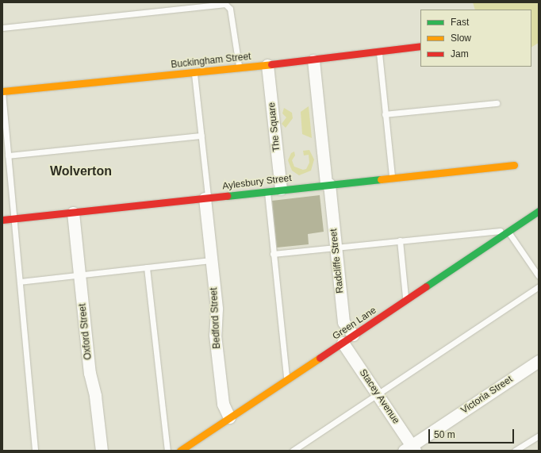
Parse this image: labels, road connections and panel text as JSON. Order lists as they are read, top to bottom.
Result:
{
  "streets": {
    "street": [
      "Buckingham Street",
      "The Square",
      "Aylesbury Street",
      "Radcliffe Street",
      "Bedford Street",
      "Green Lane",
      "Oxford Street",
      "Victoria Street",
      "Stacey Avenue"
    ]
  },
  "crossings": [
    ["Buckingham Street", "The Square"],
    ["Buckingham Street", "Radcliffe Street"],
    ["The Square", "Aylesbury Street"],
    ["Aylesbury Street", "Radcliffe Street"],
    ["Aylesbury Street", "Bedford Street"],
    ["Aylesbury Street", "Oxford Street"],
    ["Radcliffe Street", "Green Lane"],
    ["Bedford Street", "Green Lane"],
    ["Green Lane", "Stacey Avenue"],
    ["Victoria Street", "Stacey Avenue"]
  ],
  "districts": ["Wolverton"],
  "legend": ["Fast", "Slow", "Jam"],
  "scale_bar": "50 m"
}
